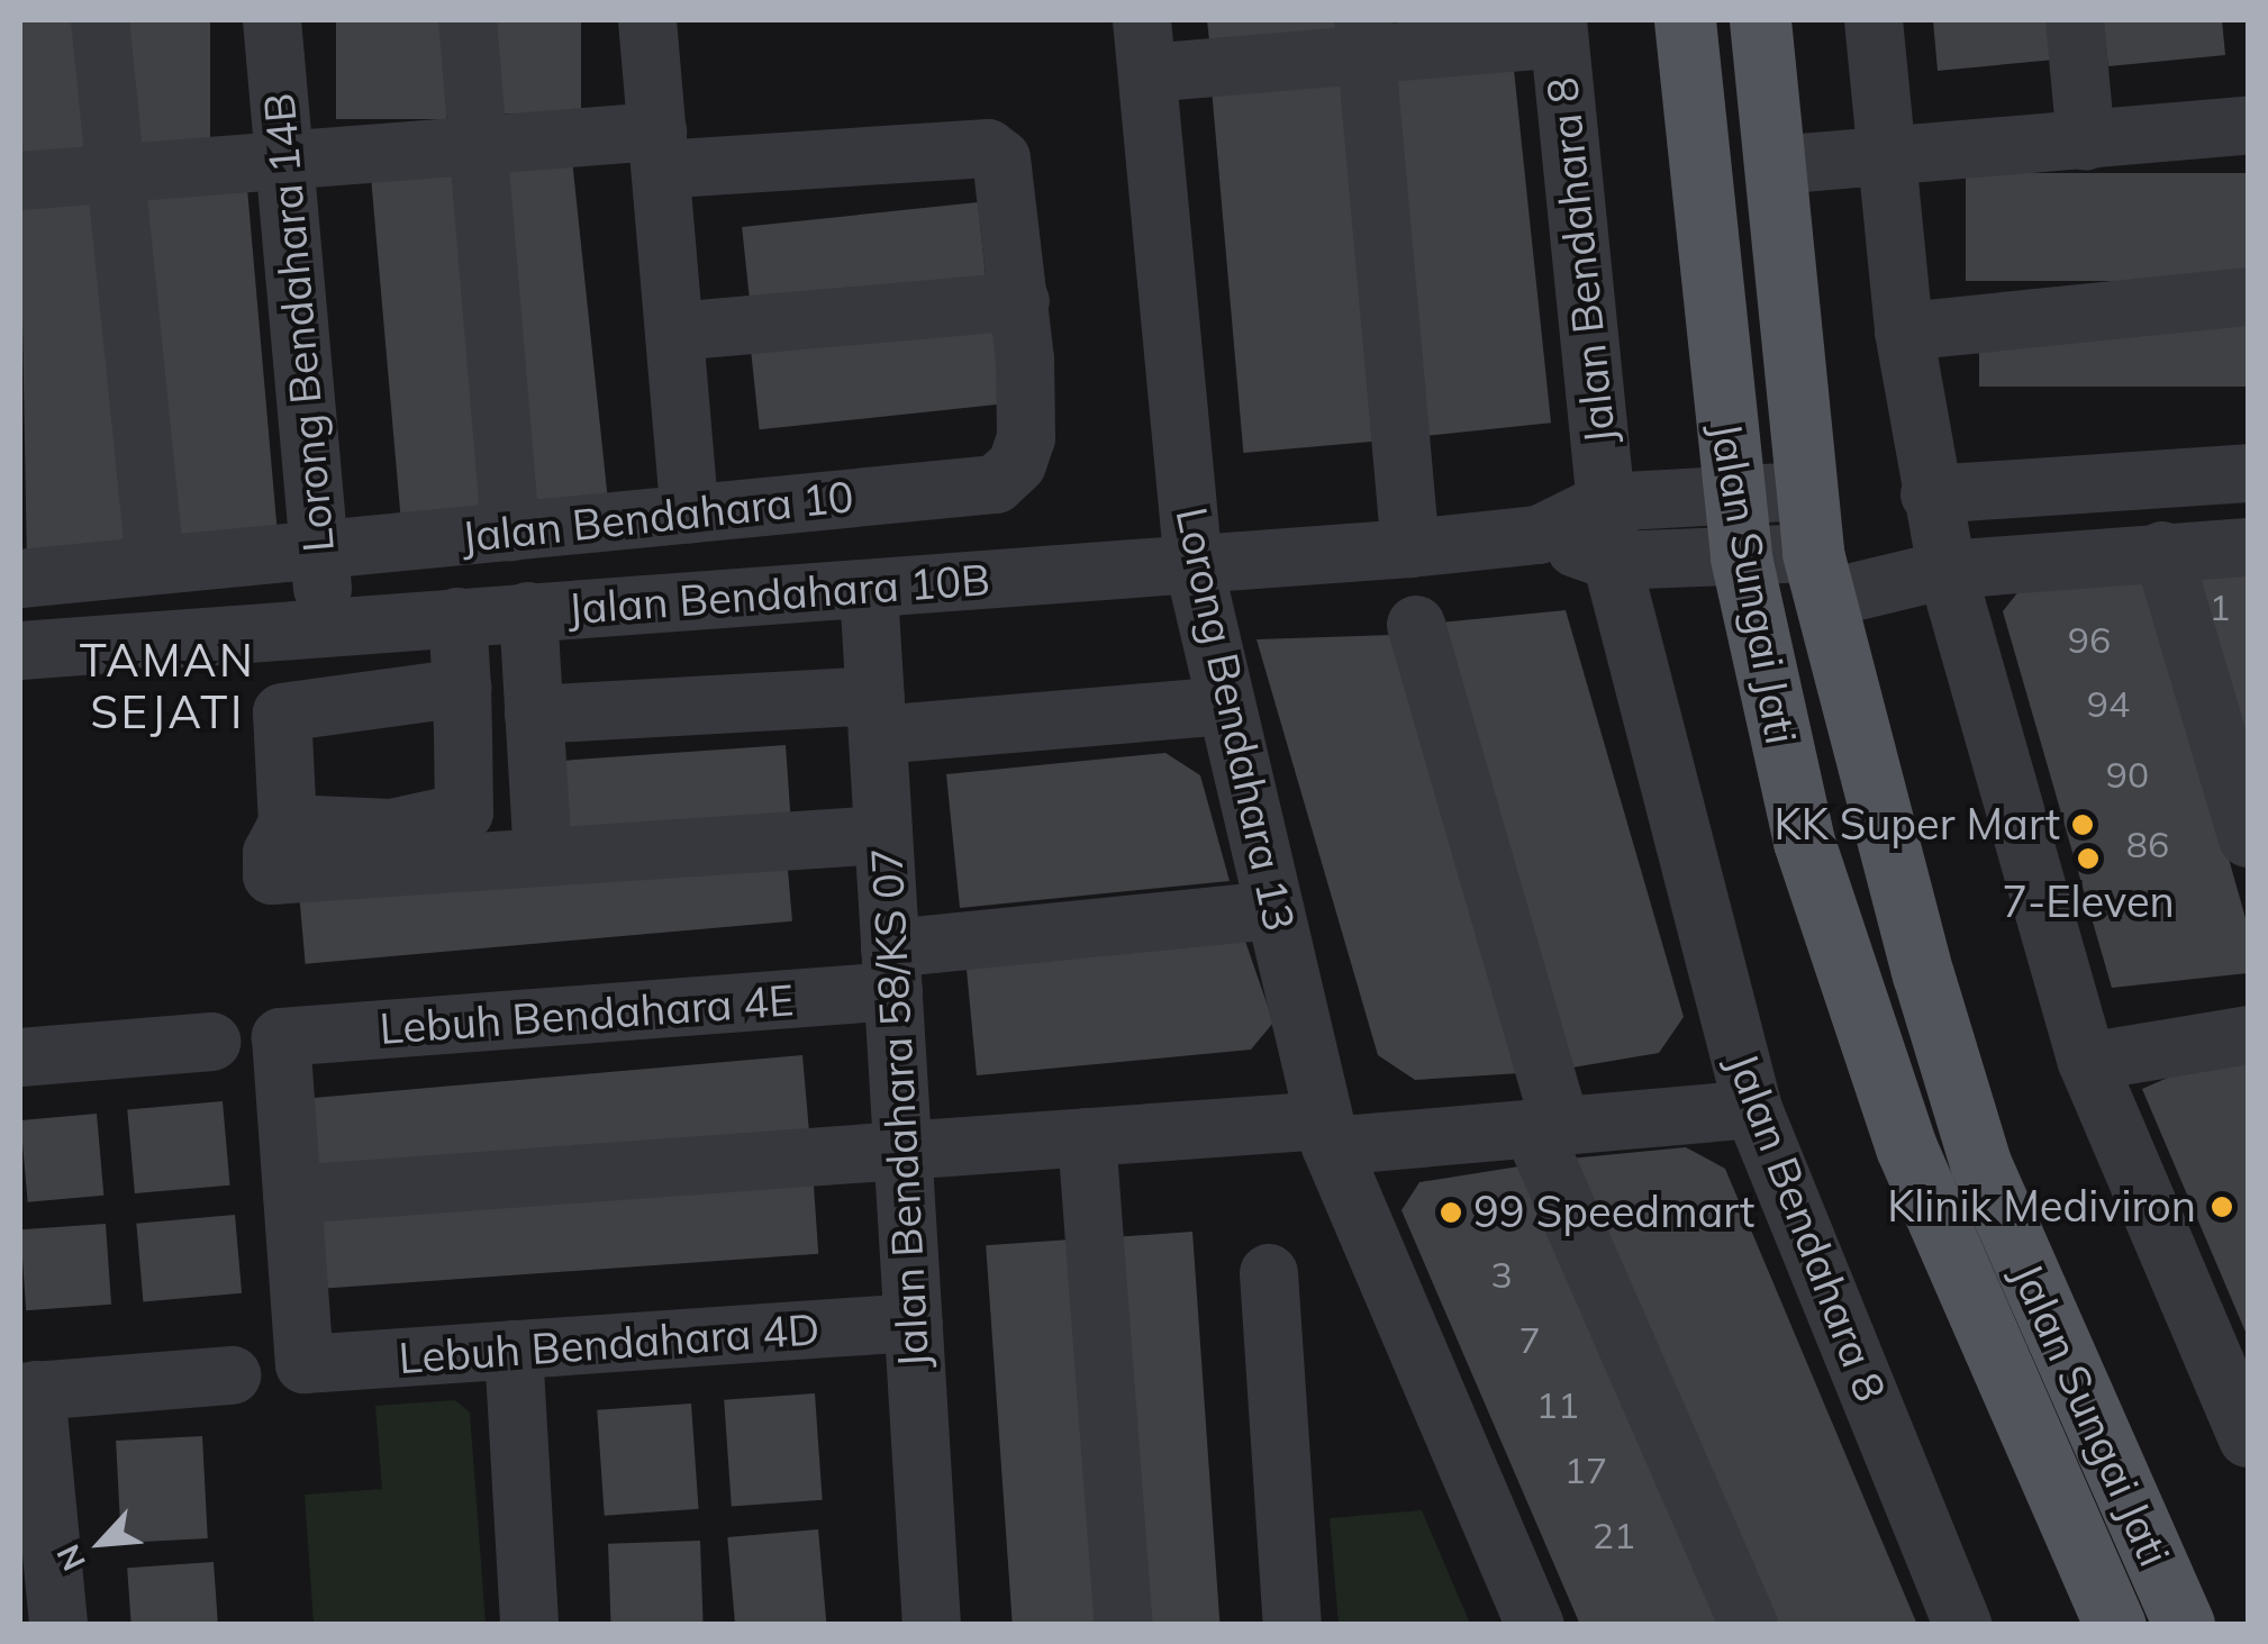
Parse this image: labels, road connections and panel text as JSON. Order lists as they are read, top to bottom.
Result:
{
  "streets": {
    "main road": ["Jalan Sungai Jati"],
    "street": [
      "Jalan Bendahara 8",
      "Lorong Bendahara 14B",
      "Jalan Bendahara 10",
      "Jalan Bendahara 10B",
      "Lorong Bendahara 13",
      "Lebuh Bendahara 4E",
      "Jalan Bendahara 58/KS 07",
      "Lebuh Bendahara 4D"
    ]
  },
  "crossings": [
    ["Jalan Bendahara 8", "Jalan Bendahara 10B"],
    ["Lorong Bendahara 14B", "Jalan Bendahara 10"],
    ["Lorong Bendahara 14B", "Jalan Bendahara 10B"],
    ["Jalan Sungai Jati", "Jalan Bendahara 10B"],
    ["Jalan Bendahara 10B", "Lorong Bendahara 13"],
    ["Jalan Bendahara 10B", "Jalan Bendahara 58/KS 07"],
    ["Lorong Bendahara 13", "Lebuh Bendahara 4E"],
    ["Lebuh Bendahara 4E", "Jalan Bendahara 58/KS 07"],
    ["Lebuh Bendahara 4E", "Lebuh Bendahara 4D"],
    ["Jalan Bendahara 58/KS 07", "Lebuh Bendahara 4D"]
  ],
  "districts": ["TAMAN SEJATI"],
  "places": [
    "KK Super Mart",
    "7-Eleven",
    "Klinik Mediviron",
    "99 Speedmart"
  ],
  "house_numbers": [
    "1",
    "96",
    "94",
    "90",
    "86",
    "3",
    "7",
    "11",
    "17",
    "21"
  ],
  "north": "bottom left"
}
